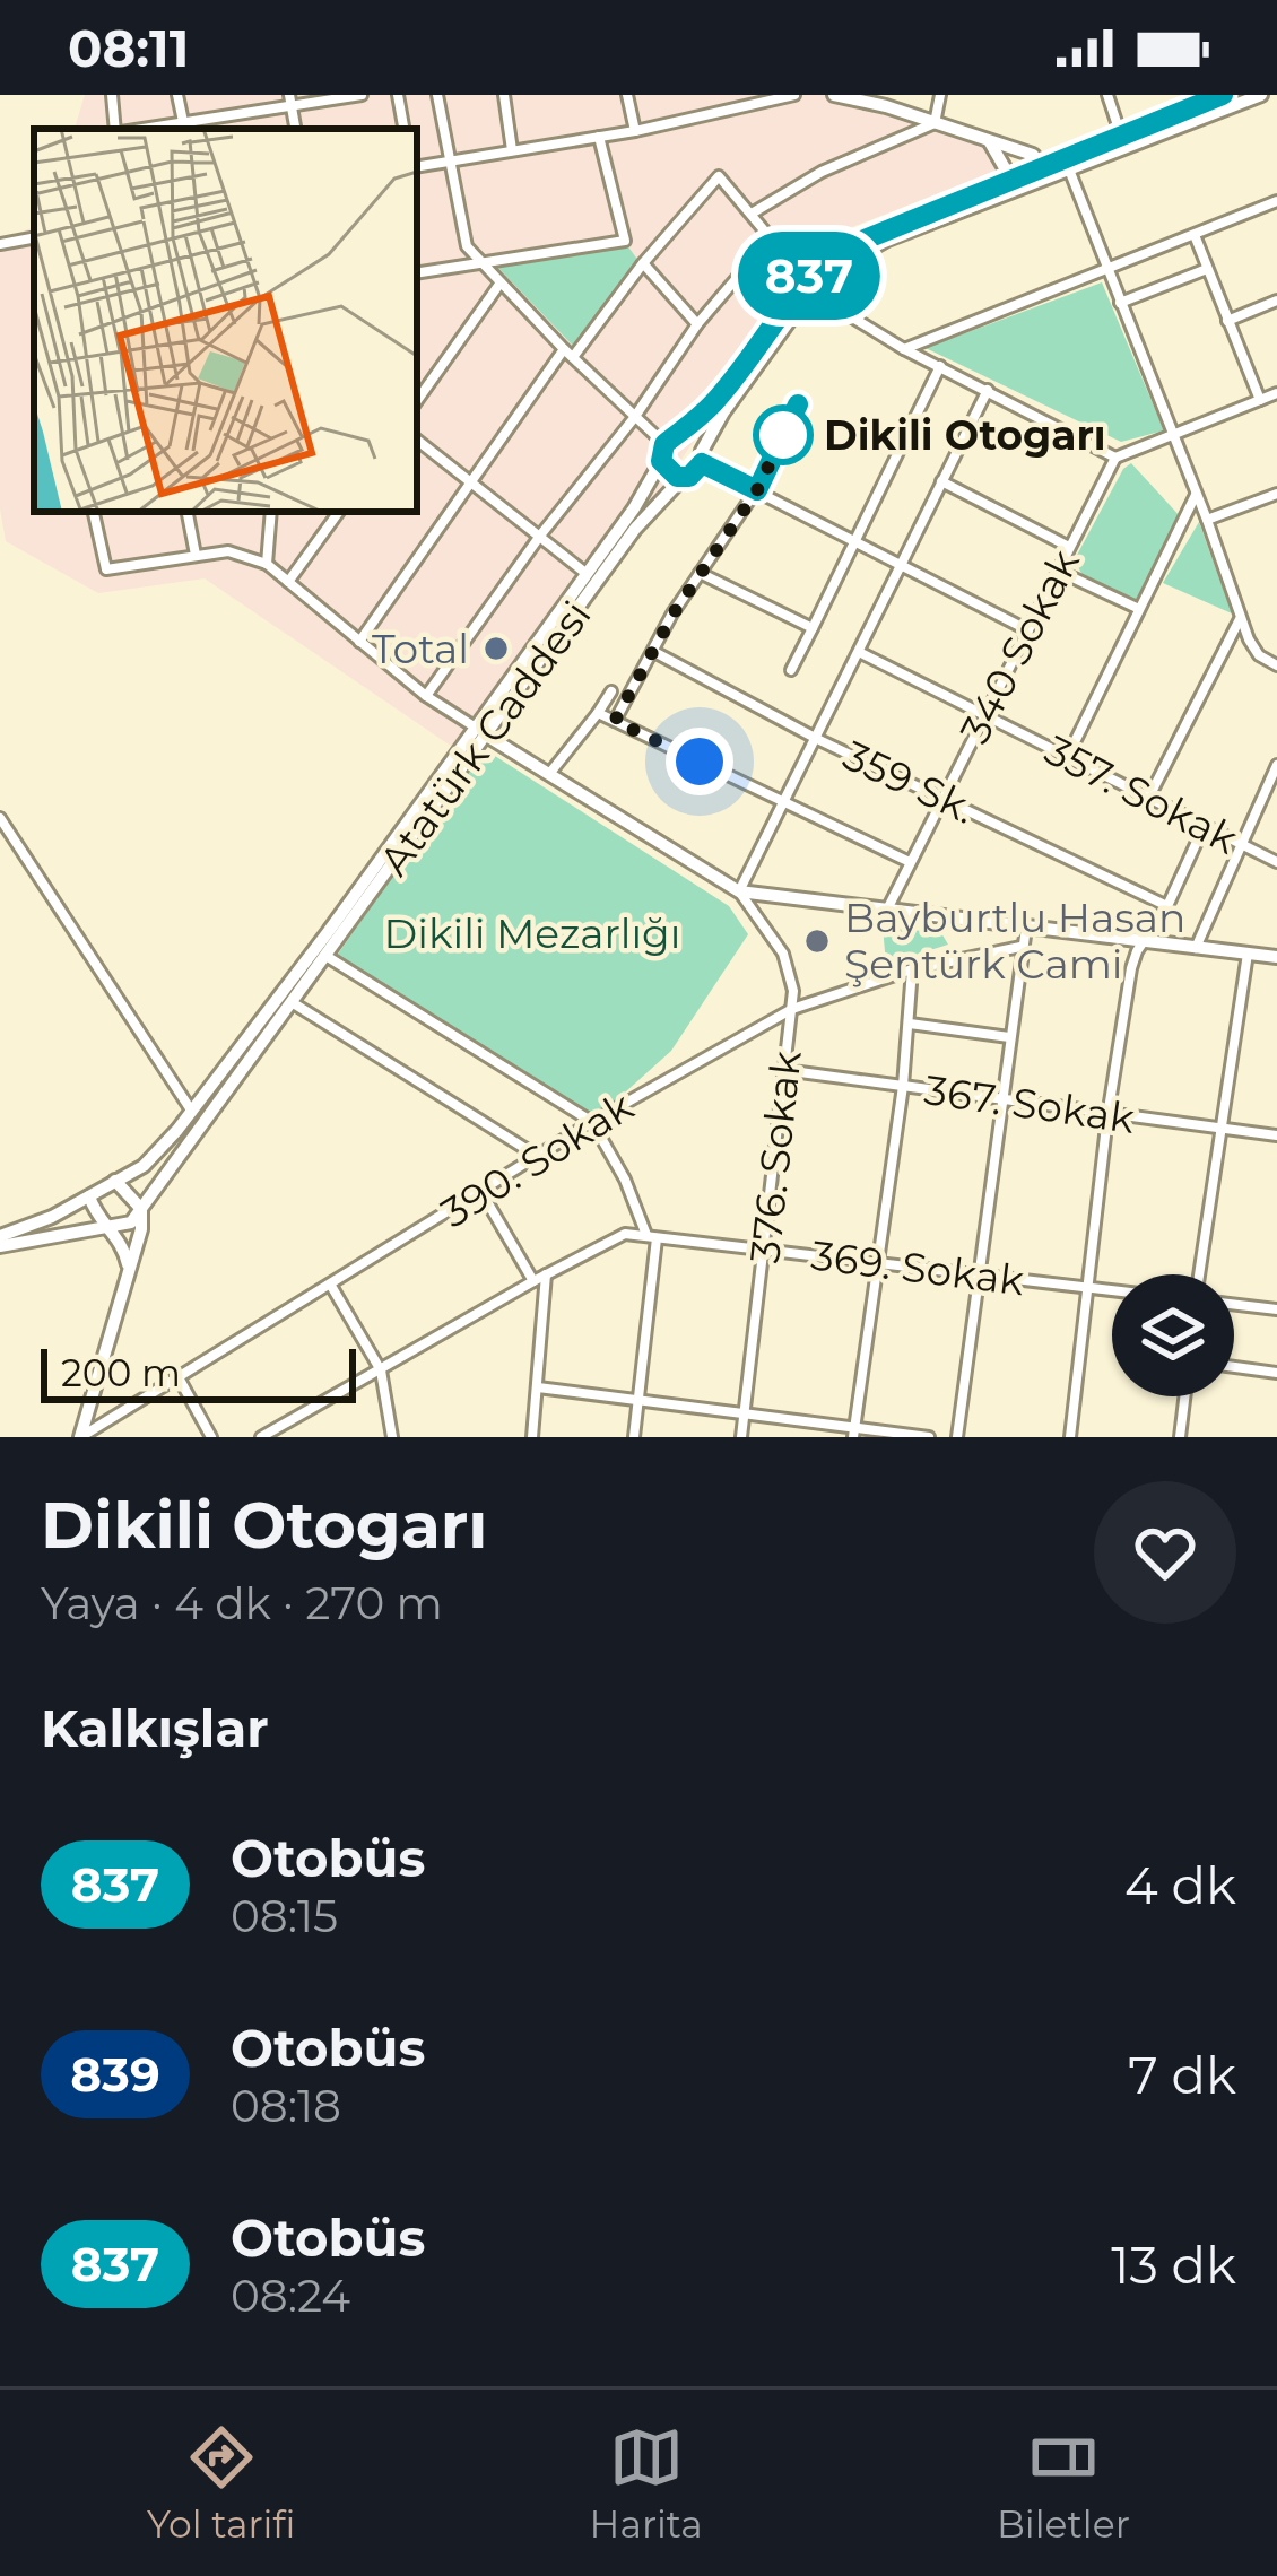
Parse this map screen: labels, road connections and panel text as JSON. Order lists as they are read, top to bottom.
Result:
{
  "streets": {
    "main road": ["Atatürk Caddesi"],
    "street": [
      "340 Sokak",
      "359 Sk.",
      "357. Sokak",
      "367. Sokak",
      "376. Sokak",
      "390. Sokak",
      "369. Sokak"
    ]
  },
  "crossings": [
    ["340 Sokak", "359 Sk."],
    ["340 Sokak", "357. Sokak"],
    ["367. Sokak", "376. Sokak"],
    ["376. Sokak", "390. Sokak"],
    ["376. Sokak", "369. Sokak"]
  ],
  "parks": ["Dikili Mezarlığı"],
  "places": ["Dikili Otogarı", "Total", "Bayburtlu Hasan Şentürk Cami"],
  "lines": ["bus line 837"],
  "scale_bar": "200 m",
  "page": {
    "status": "08:11",
    "on_map": "837",
    "scale": "200 m",
    "heading": [
      ["Dikili Otogarı", "Yaya · 4 dk · 270 m"],
      "Kalkışlar"
    ],
    "list": [
      {
        "mark": "837",
        "name": "Otobüs",
        "note": "08:15",
        "value": "4 dk"
      },
      {
        "mark": "839",
        "name": "Otobüs",
        "note": "08:18",
        "value": "7 dk"
      },
      {
        "mark": "837",
        "name": "Otobüs",
        "note": "08:24",
        "value": "13 dk"
      }
    ],
    "tabs": ["Yol tarifi", "Harita", "Biletler"]
  }
}
